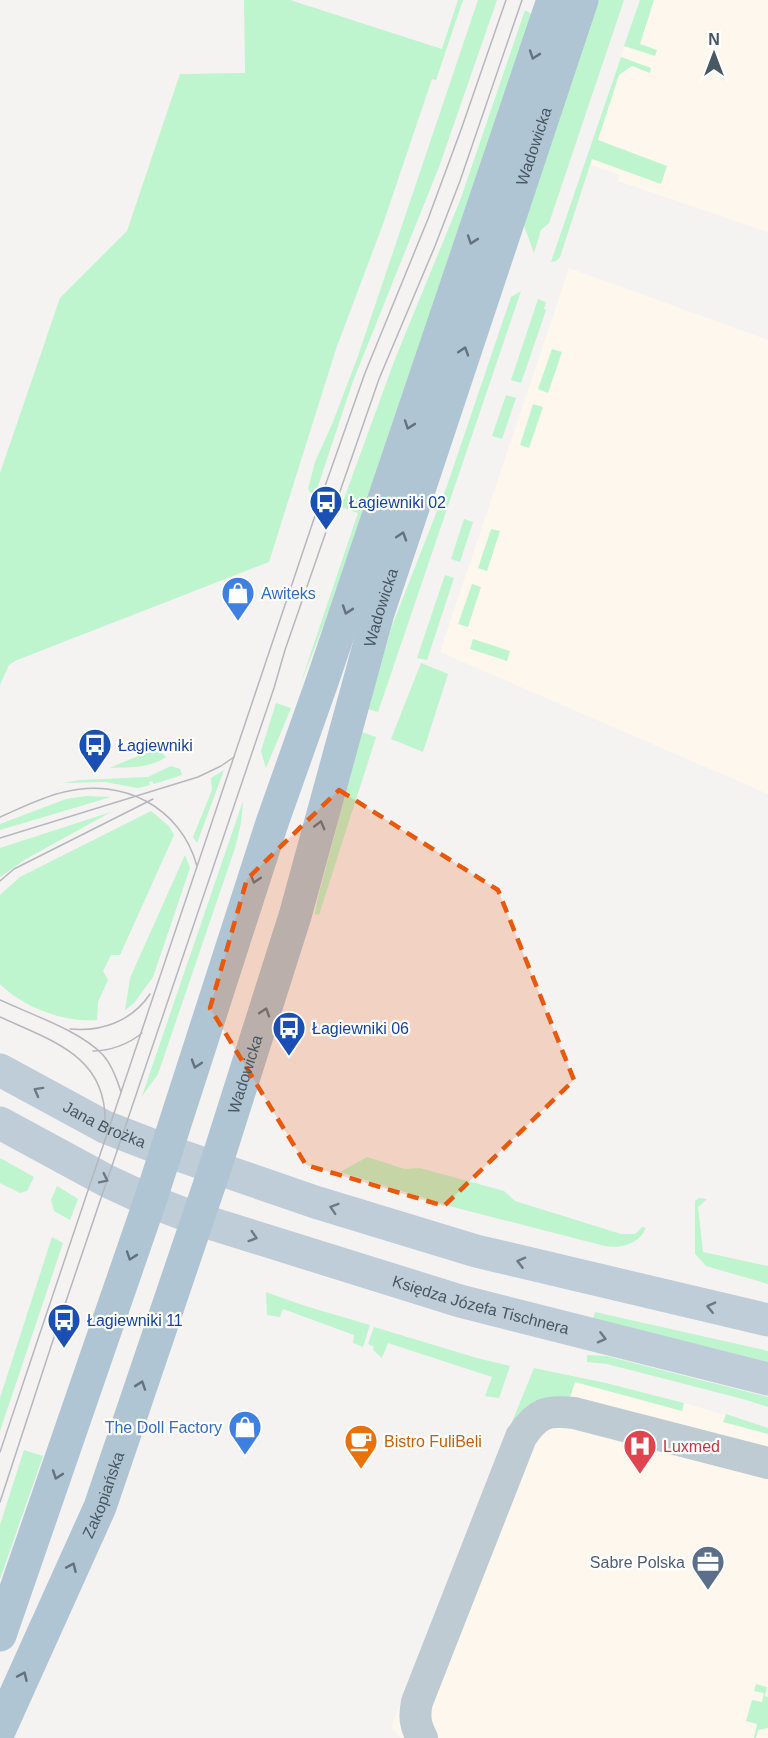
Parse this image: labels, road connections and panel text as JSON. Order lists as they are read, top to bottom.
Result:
{
  "streets": {
    "main road": [
      "Wadowicka",
      "Jana Brożka",
      "Księdza Józefa Tischnera",
      "Zakopiańska"
    ]
  },
  "crossings": [
    ["Wadowicka", "Jana Brożka"],
    ["Wadowicka", "Księdza Józefa Tischnera"],
    ["Wadowicka", "Zakopiańska"],
    ["Księdza Józefa Tischnera", "Zakopiańska"]
  ],
  "places": {
    "bus stop": [
      "Łagiewniki 02",
      "Łagiewniki",
      "Łagiewniki 06",
      "Łagiewniki 11"
    ],
    "shop": ["Awiteks", "The Doll Factory"],
    "cafe": ["Bistro FuliBeli"],
    "hospital": ["Luxmed"],
    "office": ["Sabre Polska"]
  },
  "north": "top"
}
